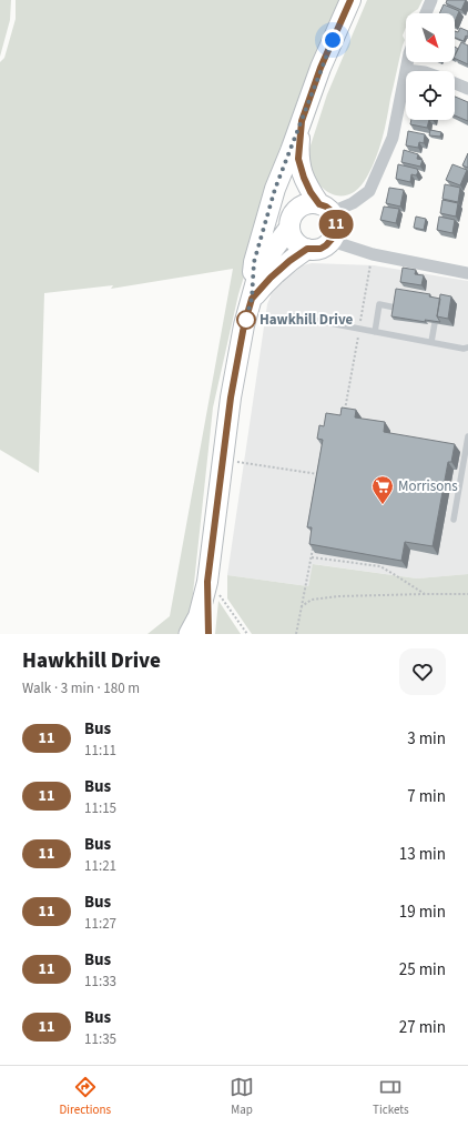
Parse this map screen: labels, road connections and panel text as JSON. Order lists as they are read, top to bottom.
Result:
{
  "places": {
    "other": ["Hawkhill Drive"],
    "supermarket": ["Morrisons"]
  },
  "lines": ["bus line 11"],
  "north": "bottom right",
  "page": {
    "on_map": "11",
    "heading": ["Hawkhill Drive", "Walk · 3 min · 180 m"],
    "list": [
      {
        "mark": "11",
        "name": "Bus",
        "note": "11:11",
        "value": "3 min"
      },
      {
        "mark": "11",
        "name": "Bus",
        "note": "11:15",
        "value": "7 min"
      },
      {
        "mark": "11",
        "name": "Bus",
        "note": "11:21",
        "value": "13 min"
      },
      {
        "mark": "11",
        "name": "Bus",
        "note": "11:27",
        "value": "19 min"
      },
      {
        "mark": "11",
        "name": "Bus",
        "note": "11:33",
        "value": "25 min"
      },
      {
        "mark": "11",
        "name": "Bus",
        "note": "11:35",
        "value": "27 min"
      }
    ],
    "tabs": ["Directions", "Map", "Tickets"]
  }
}
